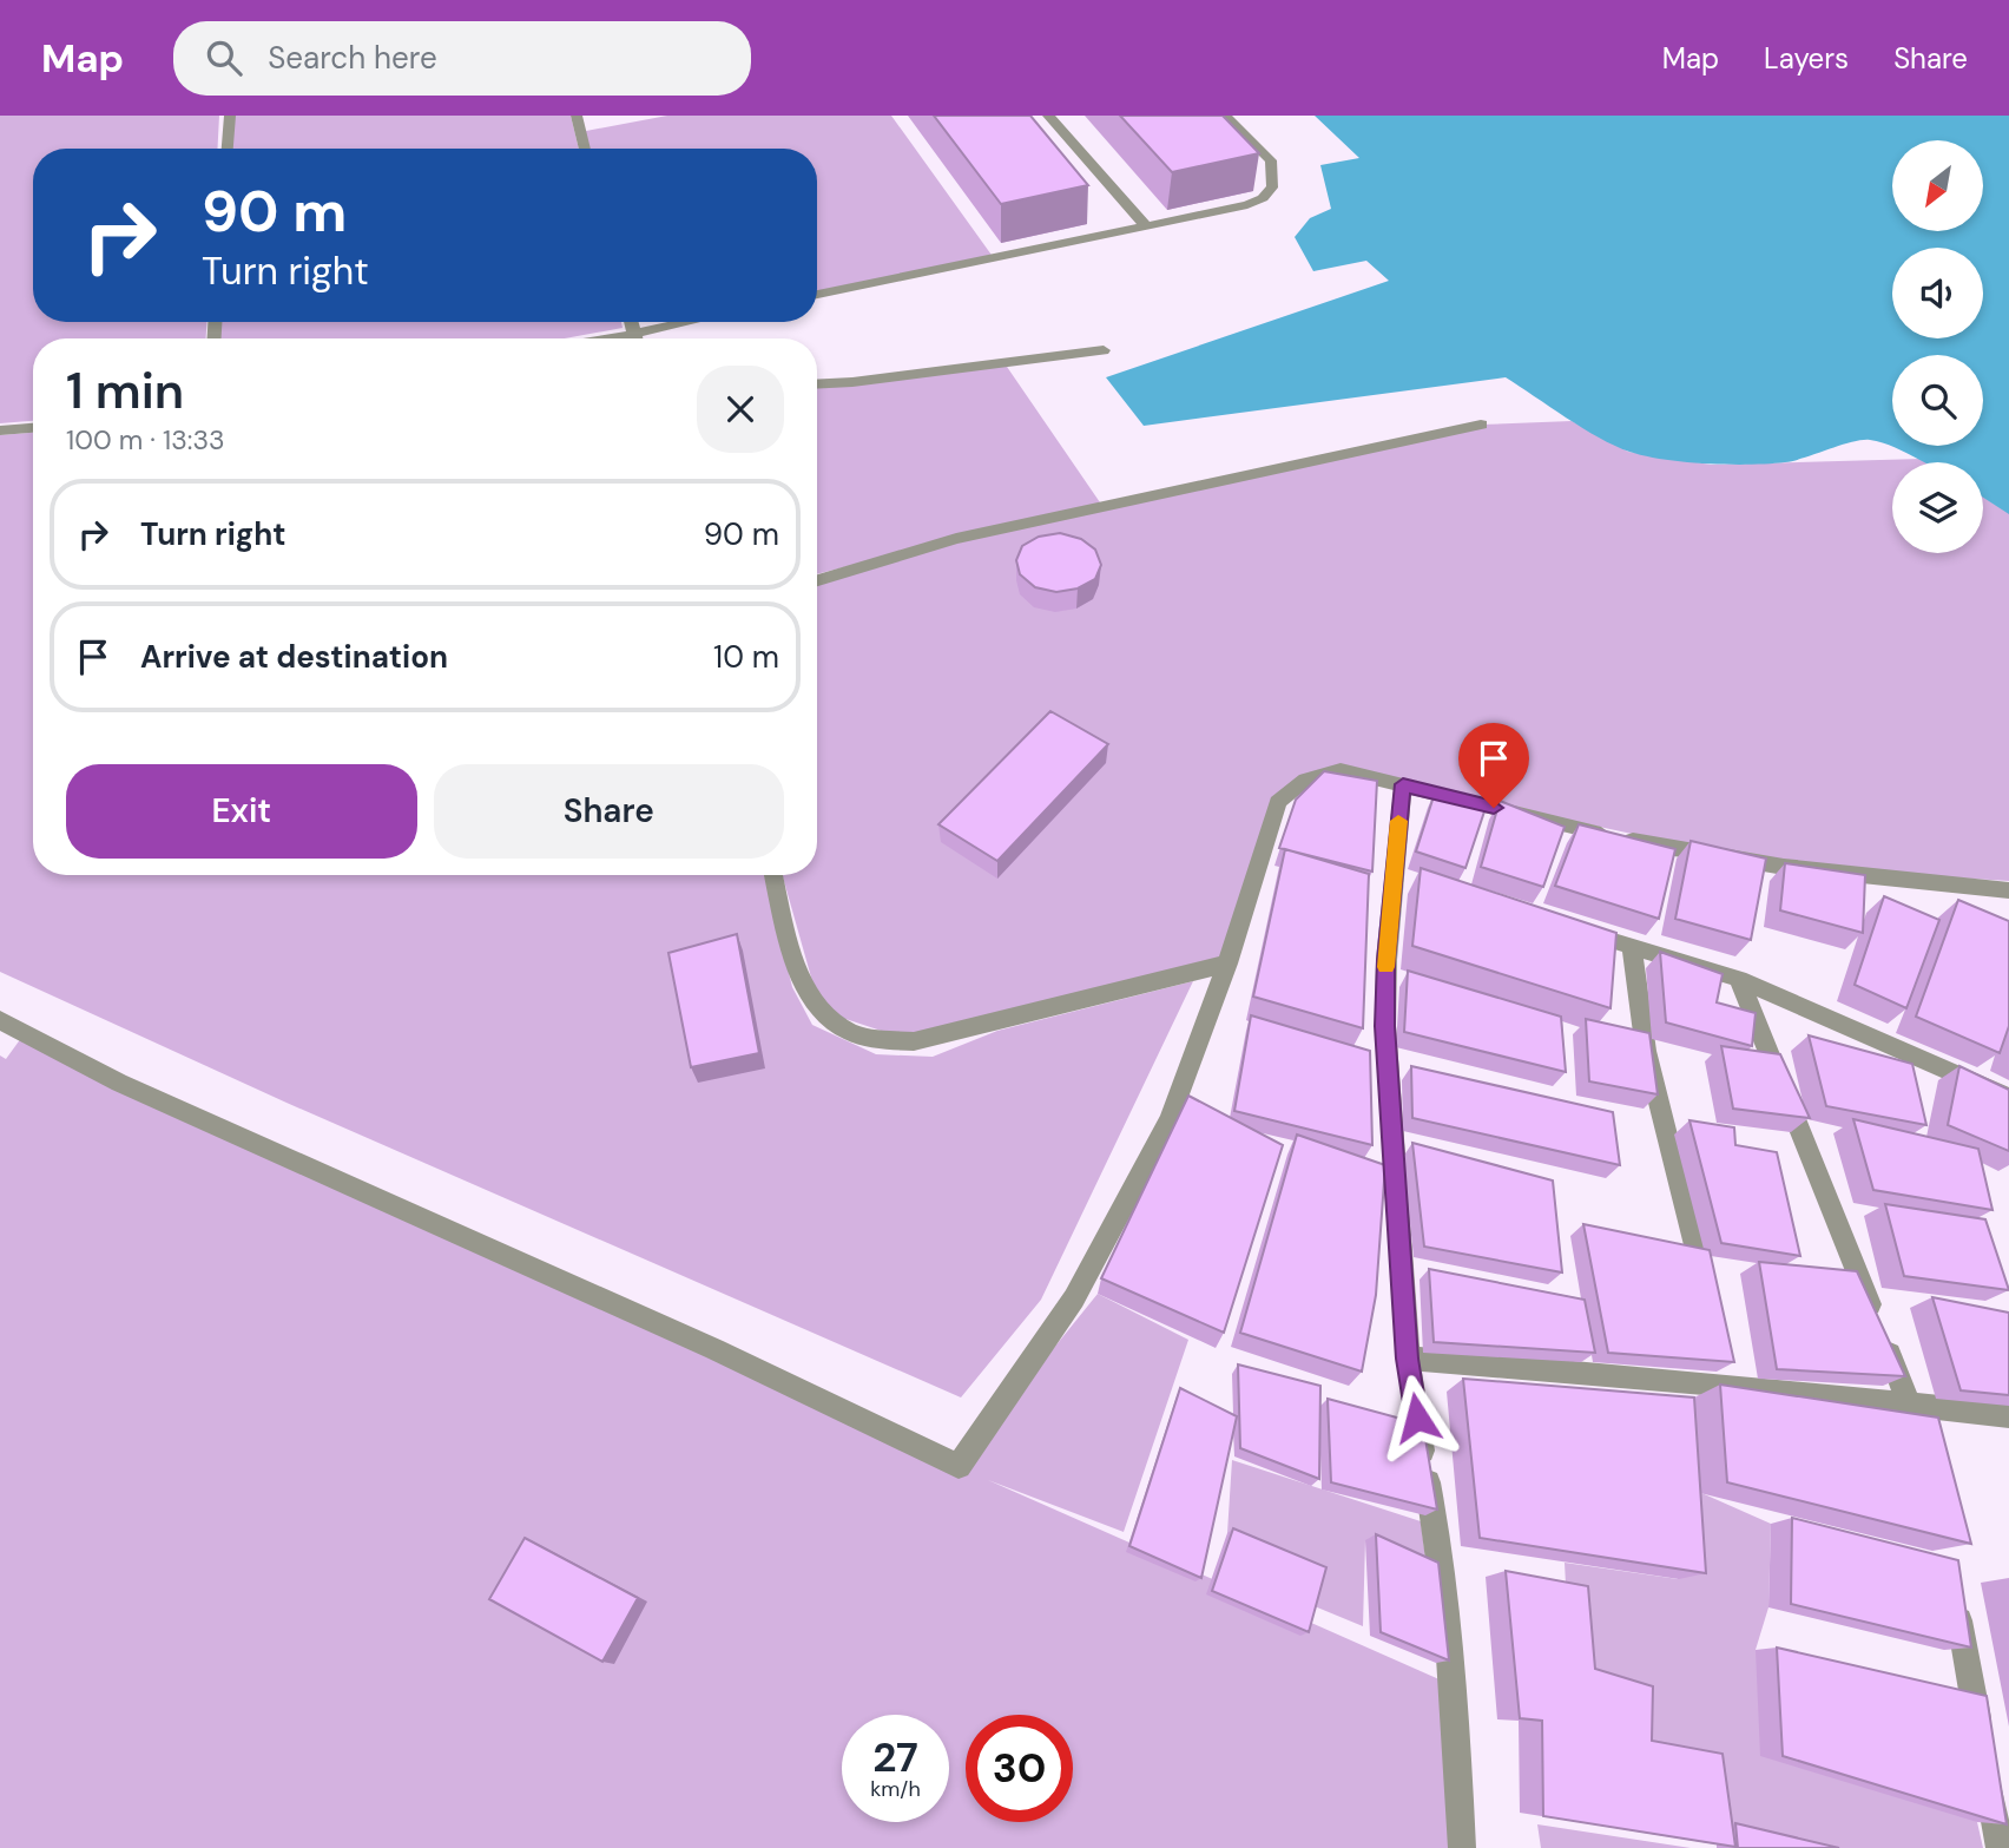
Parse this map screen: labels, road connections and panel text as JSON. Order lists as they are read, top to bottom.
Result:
{
  "north": "bottom left",
  "page": {
    "header": "Map",
    "search": "Search here",
    "nav": ["Map", "Layers", "Share"],
    "turn": ["90 m", "Turn right"],
    "heading": ["1 min", "100 m · 13:33"],
    "list": [
      {
        "name": "Turn right",
        "value": "90 m"
      },
      {
        "name": "Arrive at destination",
        "value": "10 m"
      }
    ],
    "buttons": ["Exit", "Share"],
    "speed": "27 km/h",
    "limit": "30"
  }
}
